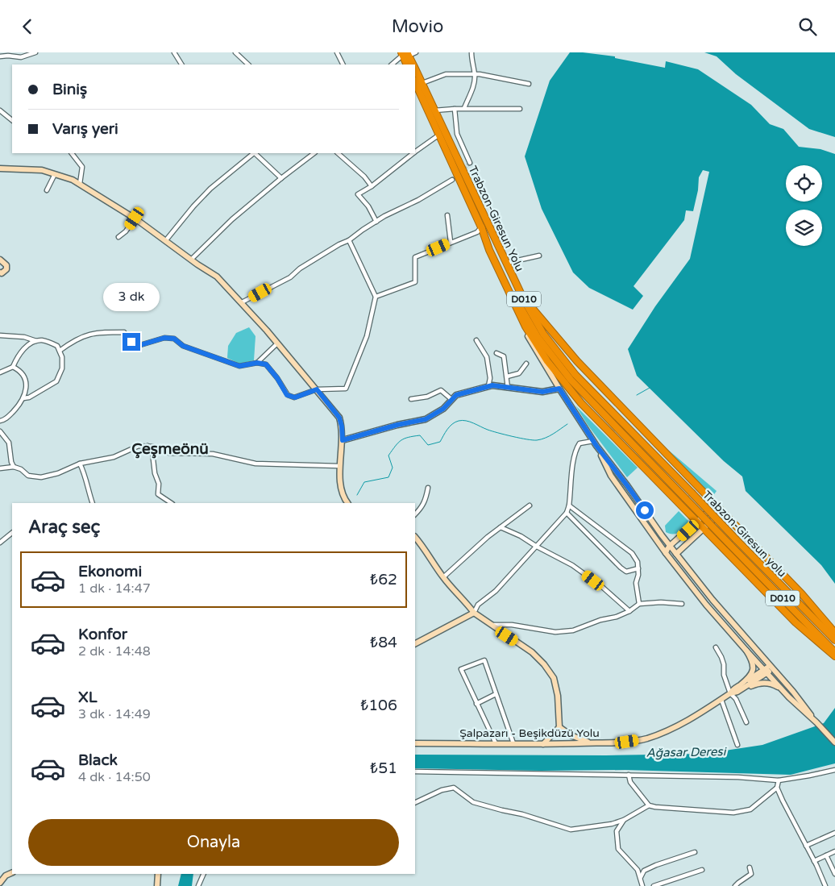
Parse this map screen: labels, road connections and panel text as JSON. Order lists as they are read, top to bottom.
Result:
{
  "streets": {
    "highway": ["Trabzon-Giresun Yolu", "D010", "Trabzon-Giresun yolu"],
    "street": ["Şalpazarı - Beşikdüzü Yolu"]
  },
  "crossings": [
    ["Trabzon-Giresun Yolu", "Trabzon-Giresun yolu"]
  ],
  "districts": ["Çeşmeönü"],
  "water": ["Ağasar Deresi"],
  "page": {
    "header": "Movio",
    "banner": ["Biniş", "Varış yeri"],
    "bubble": "3 dk",
    "heading": "Araç seç",
    "list": [
      {
        "name": "Ekonomi",
        "note": "1 dk · 14:47",
        "value": "₺62"
      },
      {
        "name": "Konfor",
        "note": "2 dk · 14:48",
        "value": "₺84"
      },
      {
        "name": "XL",
        "note": "3 dk · 14:49",
        "value": "₺106"
      },
      {
        "name": "Black",
        "note": "4 dk · 14:50",
        "value": "₺51"
      }
    ],
    "buttons": "Onayla"
  }
}
